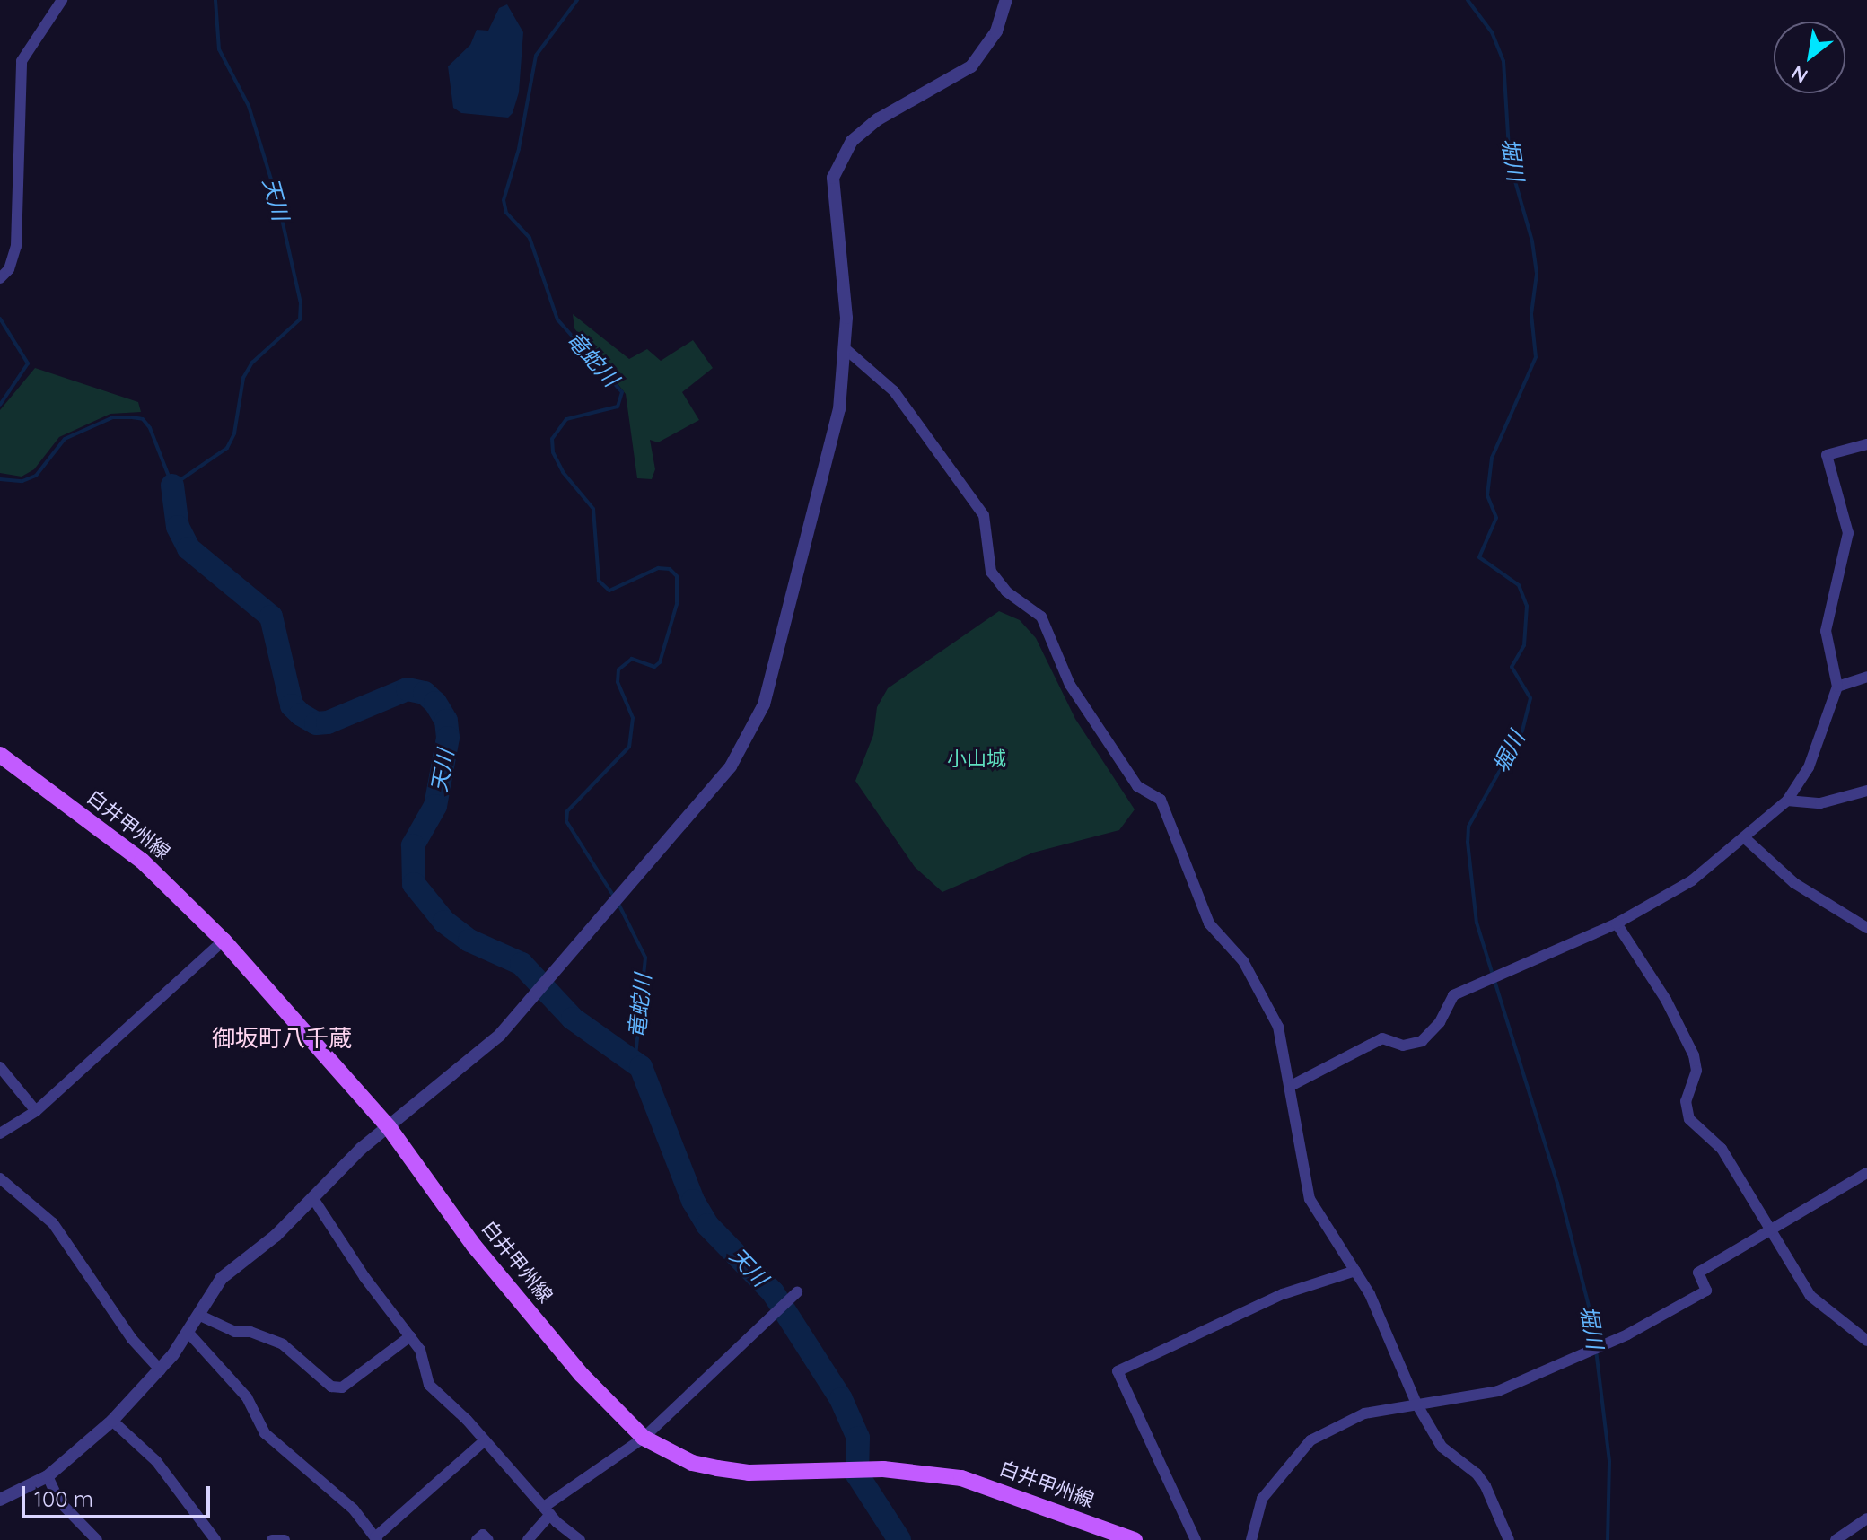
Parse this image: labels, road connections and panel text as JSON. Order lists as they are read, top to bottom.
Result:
{
  "streets": {
    "main road": ["白井甲州線"]
  },
  "districts": ["御坂町八千蔵"],
  "water": ["堀川", "天川", "竜蛇川"],
  "parks": ["小山城"],
  "scale_bar": "100 m",
  "north": "bottom left"
}
